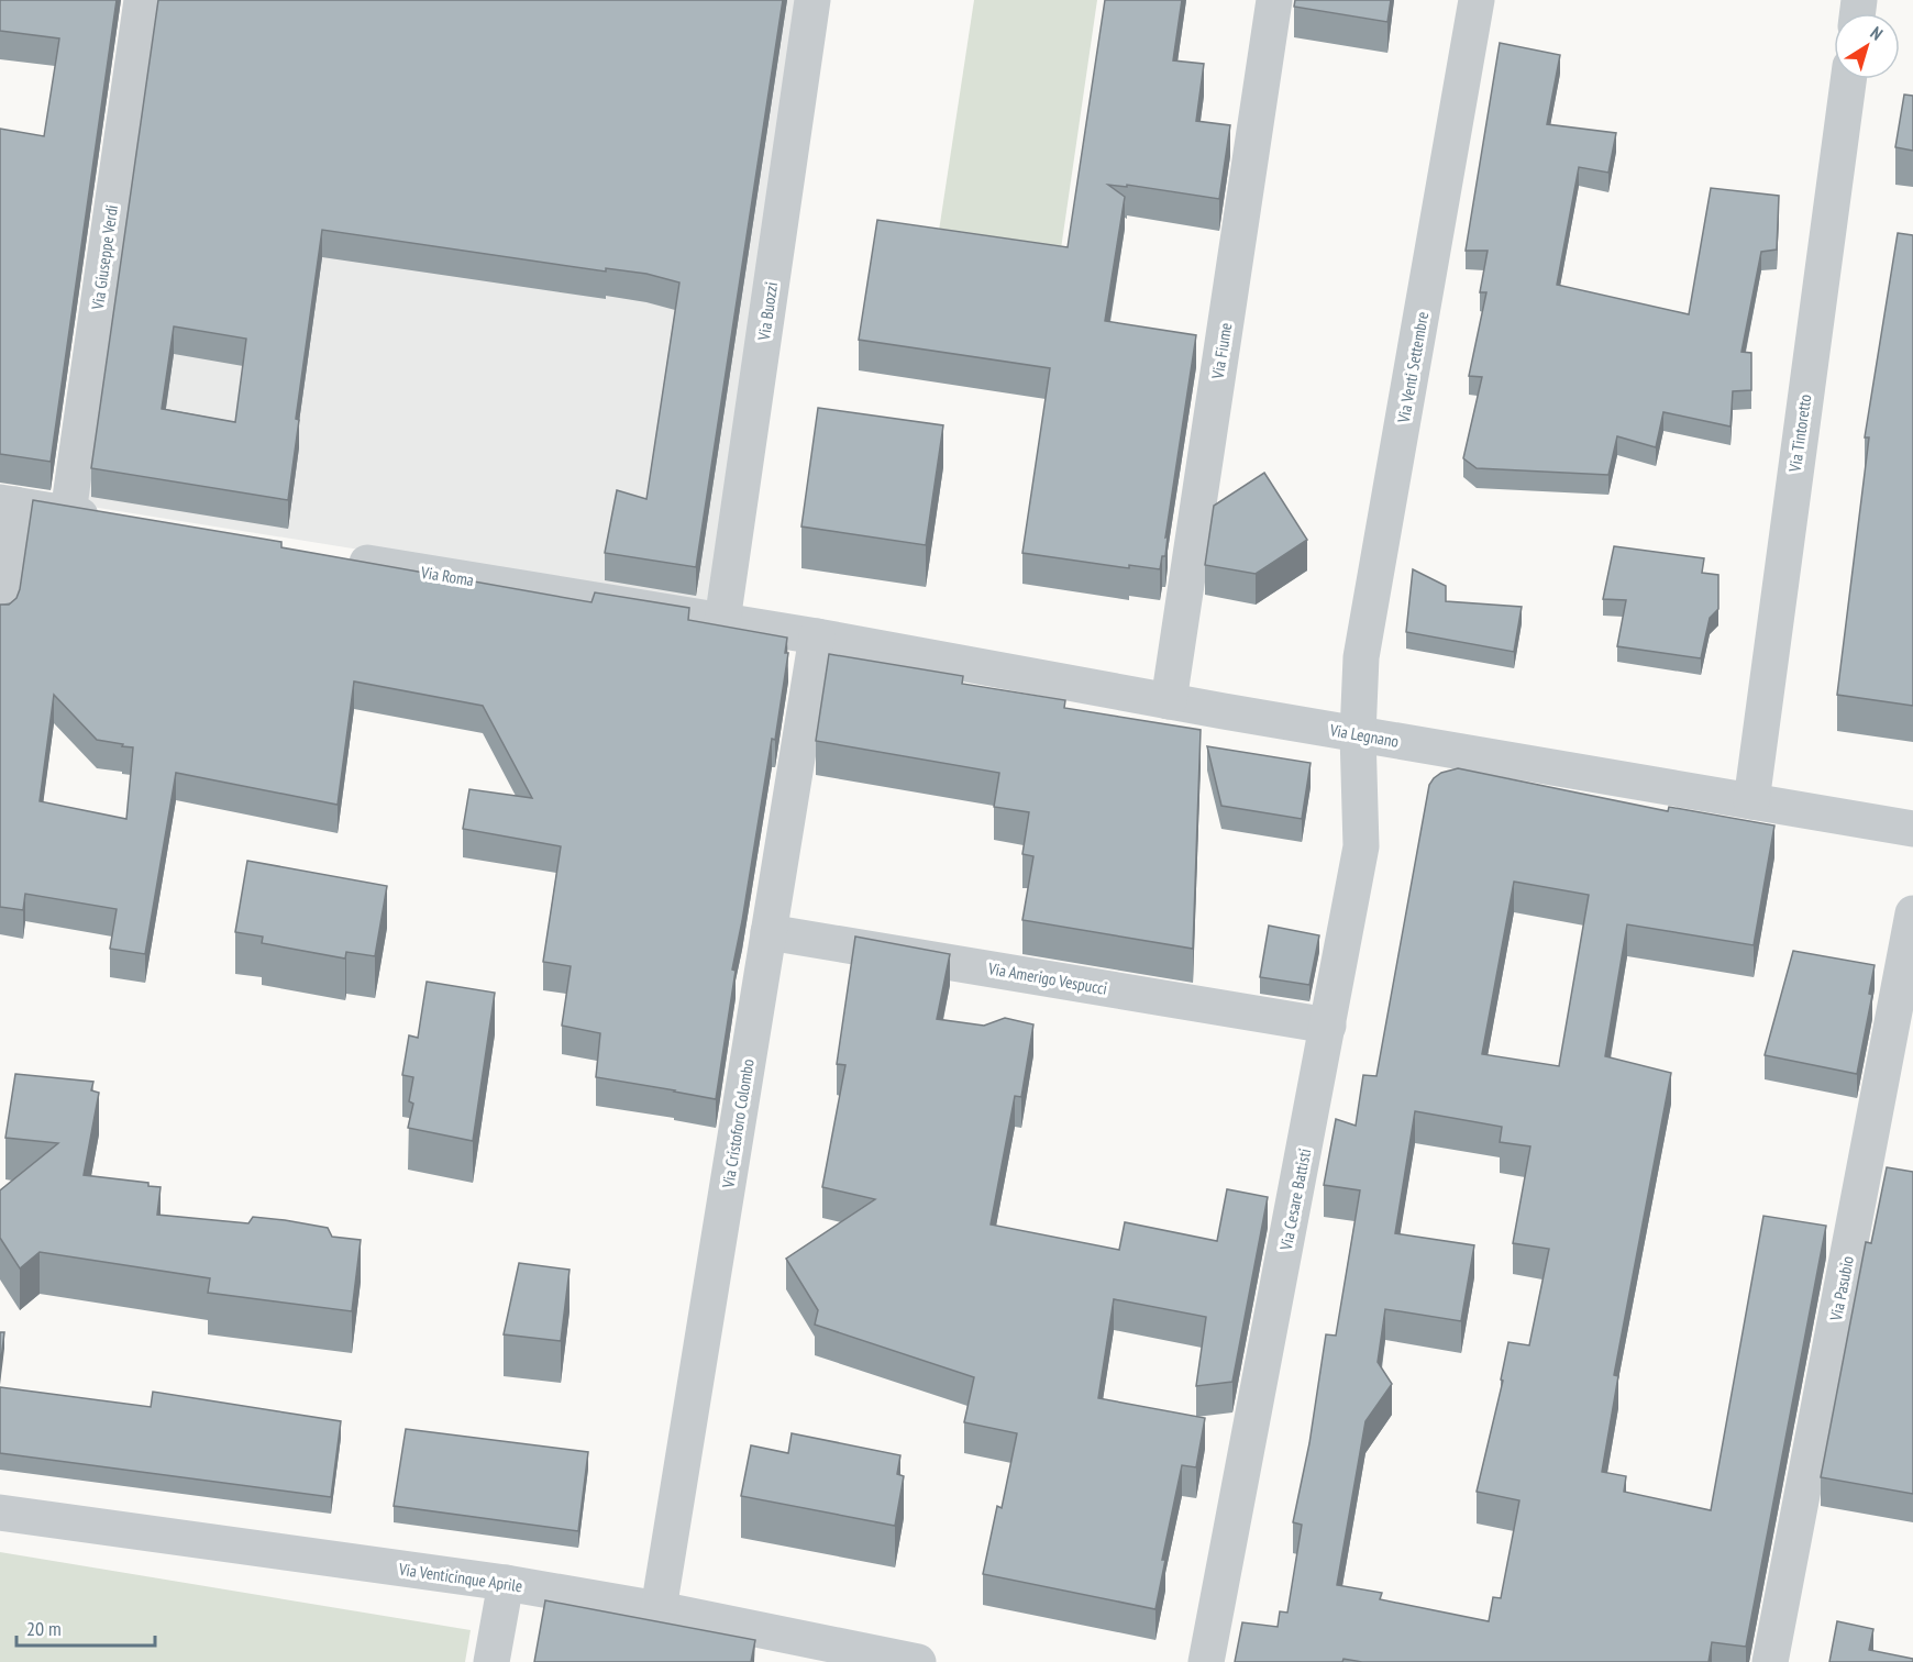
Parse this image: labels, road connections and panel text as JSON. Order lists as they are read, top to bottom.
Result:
{
  "streets": {
    "street": [
      "Via Giuseppe Verdi",
      "Via Buozzi",
      "Via Fiume",
      "Via Venti Settembre",
      "Via Tintoretto",
      "Via Roma",
      "Via Legnano",
      "Via Amerigo Vespucci",
      "Via Cristoforo Colombo",
      "Via Cesare Battisti",
      "Via Pasubio",
      "Via Venticinque Aprile"
    ]
  },
  "crossings": [
    ["Via Buozzi", "Via Roma"],
    ["Via Fiume", "Via Legnano"],
    ["Via Venti Settembre", "Via Legnano"],
    ["Via Venti Settembre", "Via Cesare Battisti"],
    ["Via Tintoretto", "Via Legnano"],
    ["Via Roma", "Via Legnano"],
    ["Via Roma", "Via Cristoforo Colombo"],
    ["Via Legnano", "Via Cristoforo Colombo"],
    ["Via Legnano", "Via Cesare Battisti"],
    ["Via Amerigo Vespucci", "Via Cristoforo Colombo"],
    ["Via Amerigo Vespucci", "Via Cesare Battisti"],
    ["Via Cristoforo Colombo", "Via Venticinque Aprile"]
  ],
  "scale_bar": "20 m",
  "north": "top right"
}
